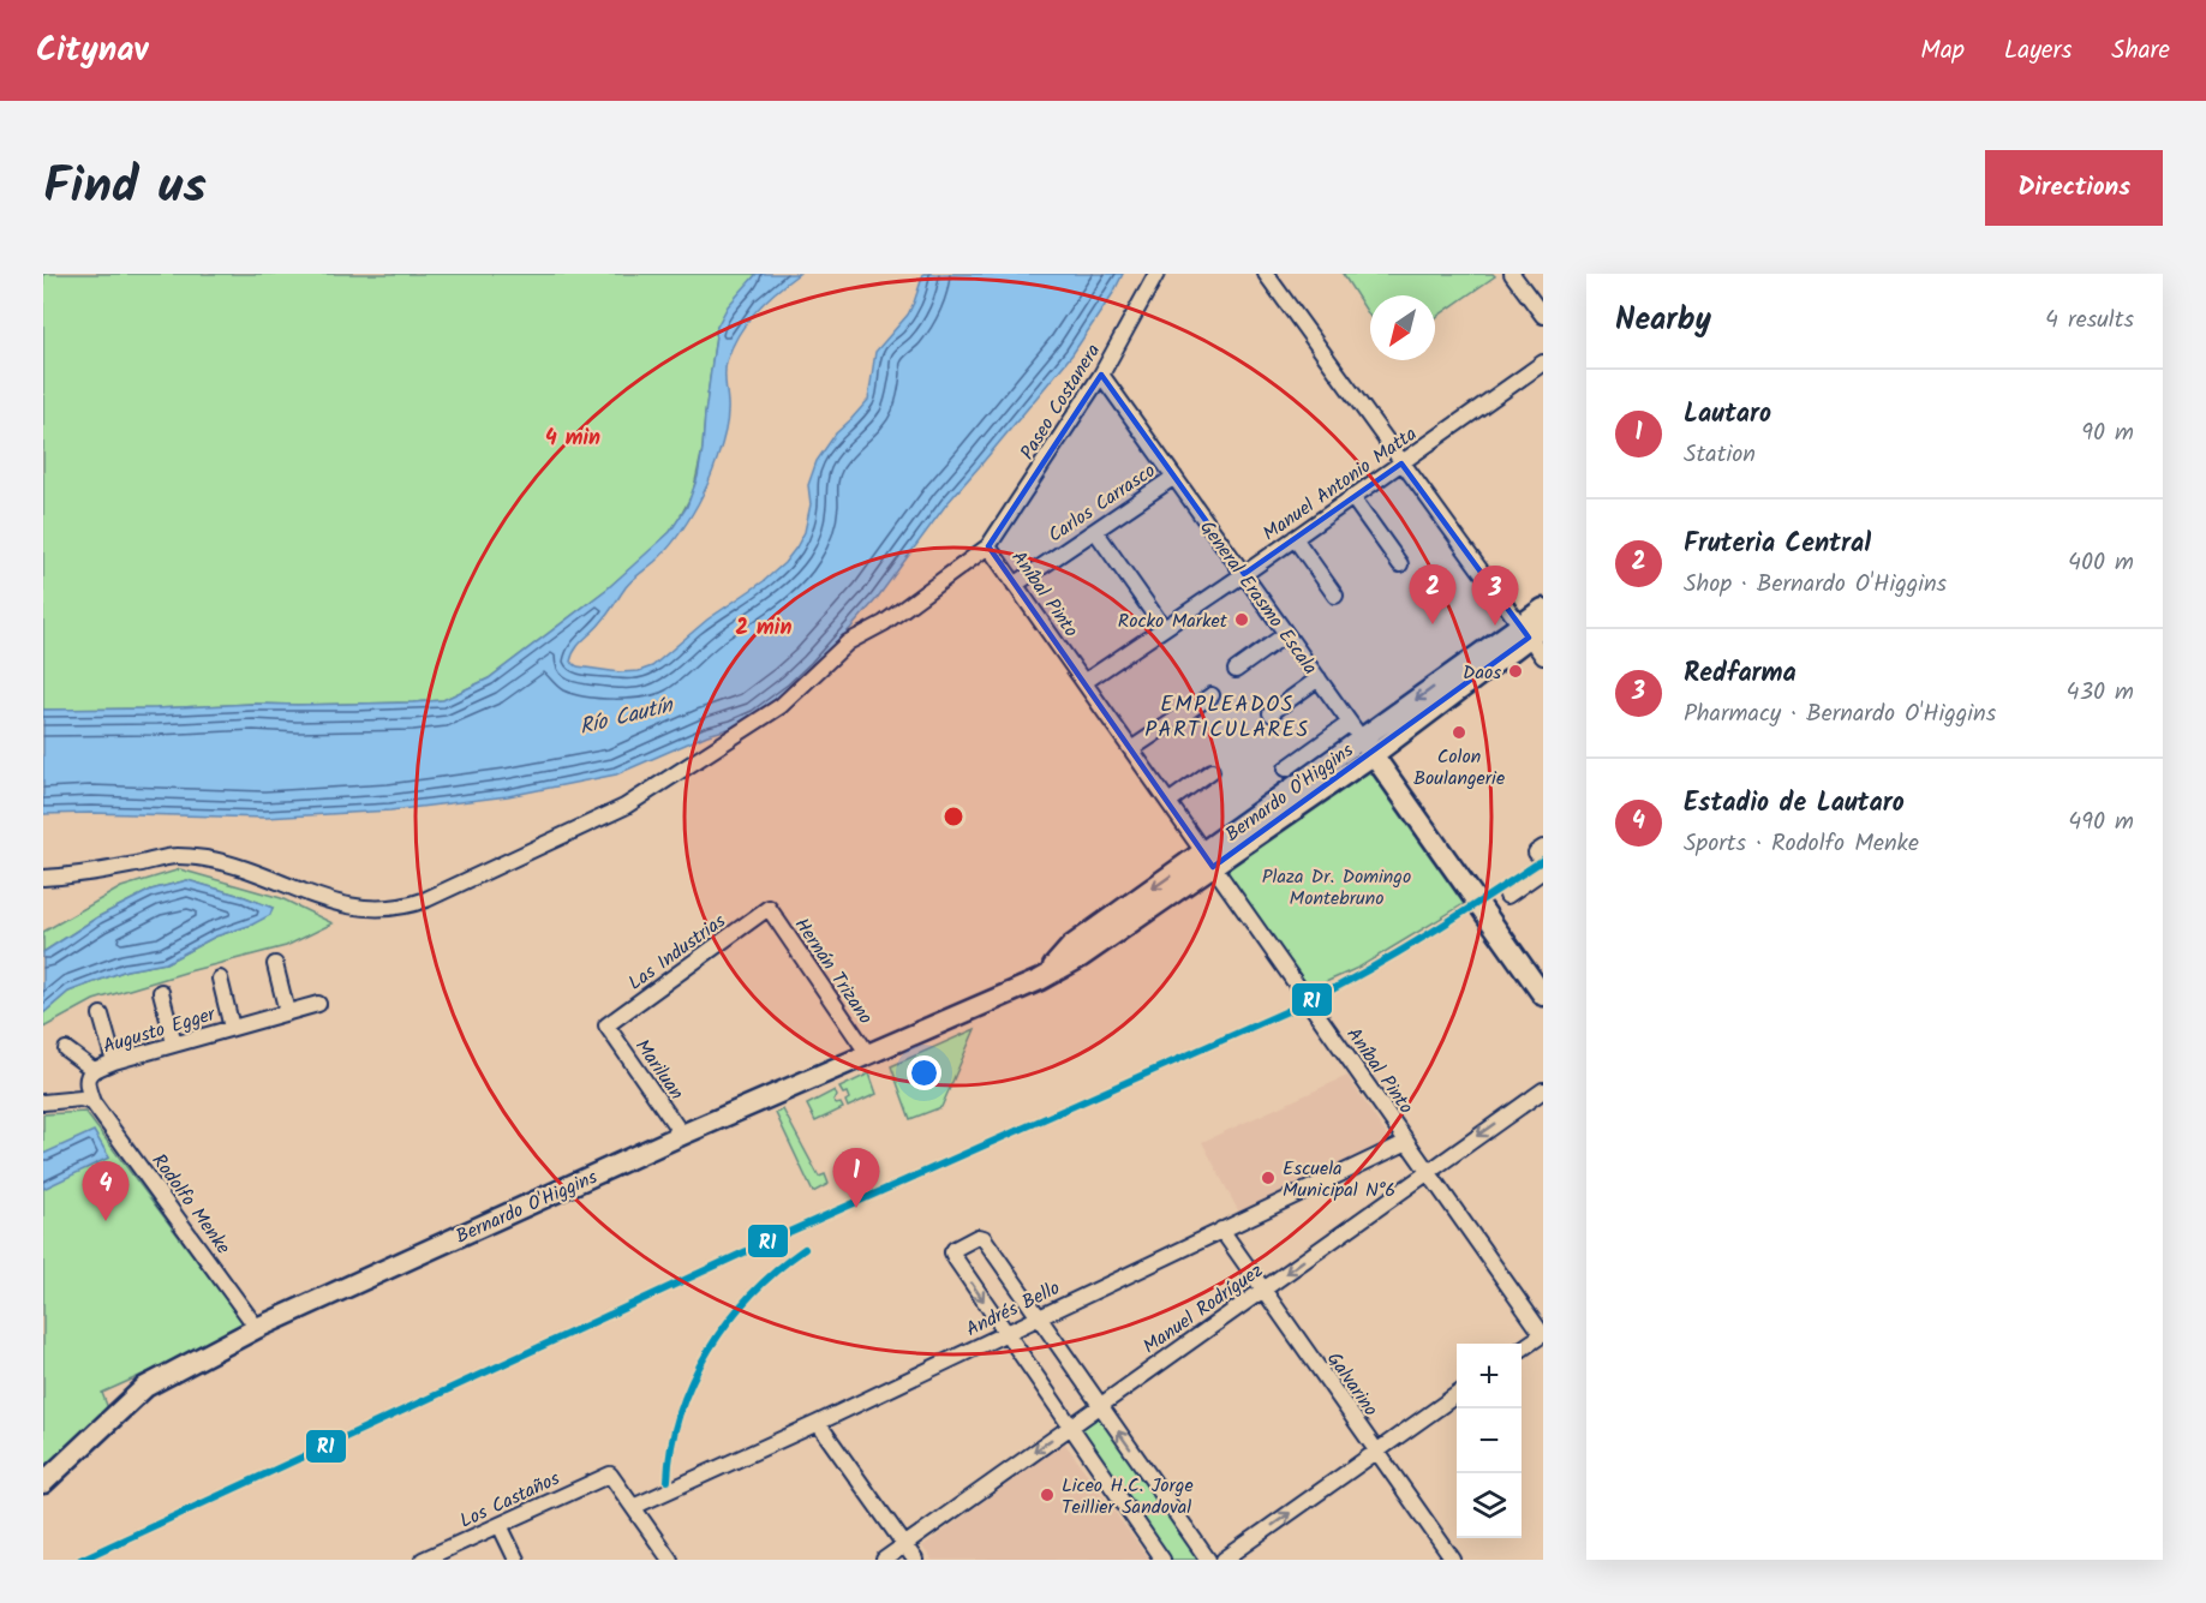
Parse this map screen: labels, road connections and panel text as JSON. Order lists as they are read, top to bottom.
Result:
{
  "streets": {
    "main road": ["General Erasmo Escala", "Bernardo O'Higgins"],
    "street": [
      "Paseo Costanera",
      "Manuel Antonio Matta",
      "Carlos Carrasco",
      "Aníbal Pinto",
      "Las Industrias",
      "Hernán Trizano",
      "Augusto Egger",
      "Mariluan",
      "Rodolfo Menke",
      "Andrés Bello",
      "Manuel Rodríguez",
      "Galvarino",
      "Los Castaños"
    ]
  },
  "crossings": [
    ["Paseo Costanera", "Aníbal Pinto"],
    ["Paseo Costanera", "General Erasmo Escala"],
    ["Manuel Antonio Matta", "Aníbal Pinto"],
    ["Manuel Antonio Matta", "General Erasmo Escala"],
    ["Carlos Carrasco", "Aníbal Pinto"],
    ["Carlos Carrasco", "General Erasmo Escala"],
    ["Aníbal Pinto", "Bernardo O'Higgins"],
    ["Aníbal Pinto", "Andrés Bello"],
    ["Aníbal Pinto", "Manuel Rodríguez"],
    ["General Erasmo Escala", "Bernardo O'Higgins"],
    ["Bernardo O'Higgins", "Hernán Trizano"],
    ["Bernardo O'Higgins", "Mariluan"],
    ["Bernardo O'Higgins", "Rodolfo Menke"],
    ["Las Industrias", "Hernán Trizano"],
    ["Las Industrias", "Mariluan"],
    ["Augusto Egger", "Rodolfo Menke"],
    ["Andrés Bello", "Galvarino"],
    ["Andrés Bello", "Los Castaños"],
    ["Manuel Rodríguez", "Galvarino"]
  ],
  "one_way": ["Manuel Rodríguez"],
  "districts": ["EMPLEADOS PARTICULARES"],
  "water": ["Río Cautín"],
  "parks": ["Plaza Dr. Domingo Montebruno"],
  "places": [
    "Rocko Market",
    "Daos",
    "Colon Boulangerie",
    "Escuela Municipal N°6",
    "Liceo H.C. Jorge Teillier Sandoval"
  ],
  "lines": ["transit line R1"],
  "north": "bottom left",
  "page": {
    "header": "Citynav",
    "nav": ["Map", "Layers", "Share"],
    "title": "Find us",
    "buttons": "Directions",
    "heading": ["Nearby", "4 results"],
    "list": [
      {
        "mark": "1",
        "name": "Lautaro",
        "note": "Station",
        "value": "90 m"
      },
      {
        "mark": "2",
        "name": "Fruteria Central",
        "note": "Shop · Bernardo O'Higgins",
        "value": "400 m"
      },
      {
        "mark": "3",
        "name": "Redfarma",
        "note": "Pharmacy · Bernardo O'Higgins",
        "value": "430 m"
      },
      {
        "mark": "4",
        "name": "Estadio de Lautaro",
        "note": "Sports · Rodolfo Menke",
        "value": "490 m"
      }
    ],
    "pins": [
      "2",
      "3",
      "1",
      "4"
    ],
    "map_buttons": ["+", "−"]
  },
  "rings": ["4 min", "2 min"]
}
